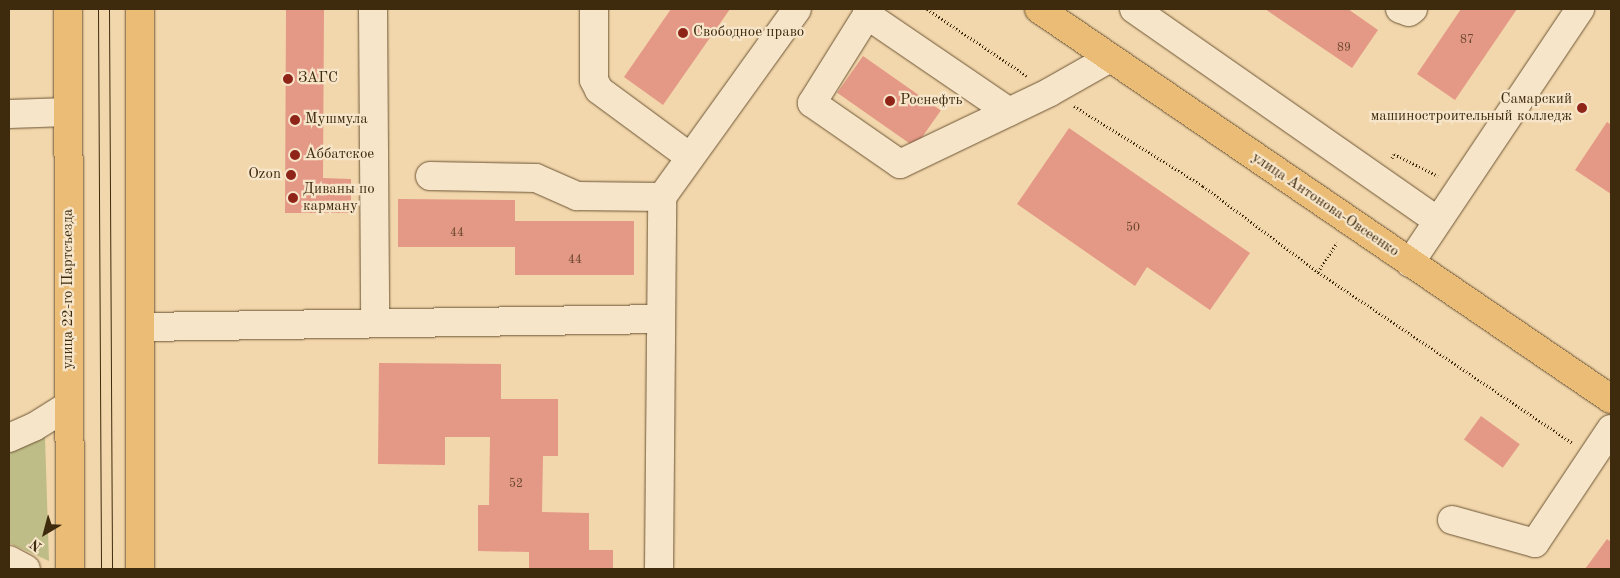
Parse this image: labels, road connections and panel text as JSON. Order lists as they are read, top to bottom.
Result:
{
  "streets": {
    "main road": ["улица Антонова-Овсеенко", "улица 22-го Партсъезда"]
  },
  "places": [
    "Свободное право",
    "ЗАГС",
    "Роснефть",
    "Самарский машиностроительный колледж",
    "Мушмула",
    "Аббатское",
    "Ozon",
    "Диваны по карману"
  ],
  "house_numbers": [
    "87",
    "89",
    "50",
    "44",
    "44",
    "52"
  ],
  "north": "bottom left"
}
